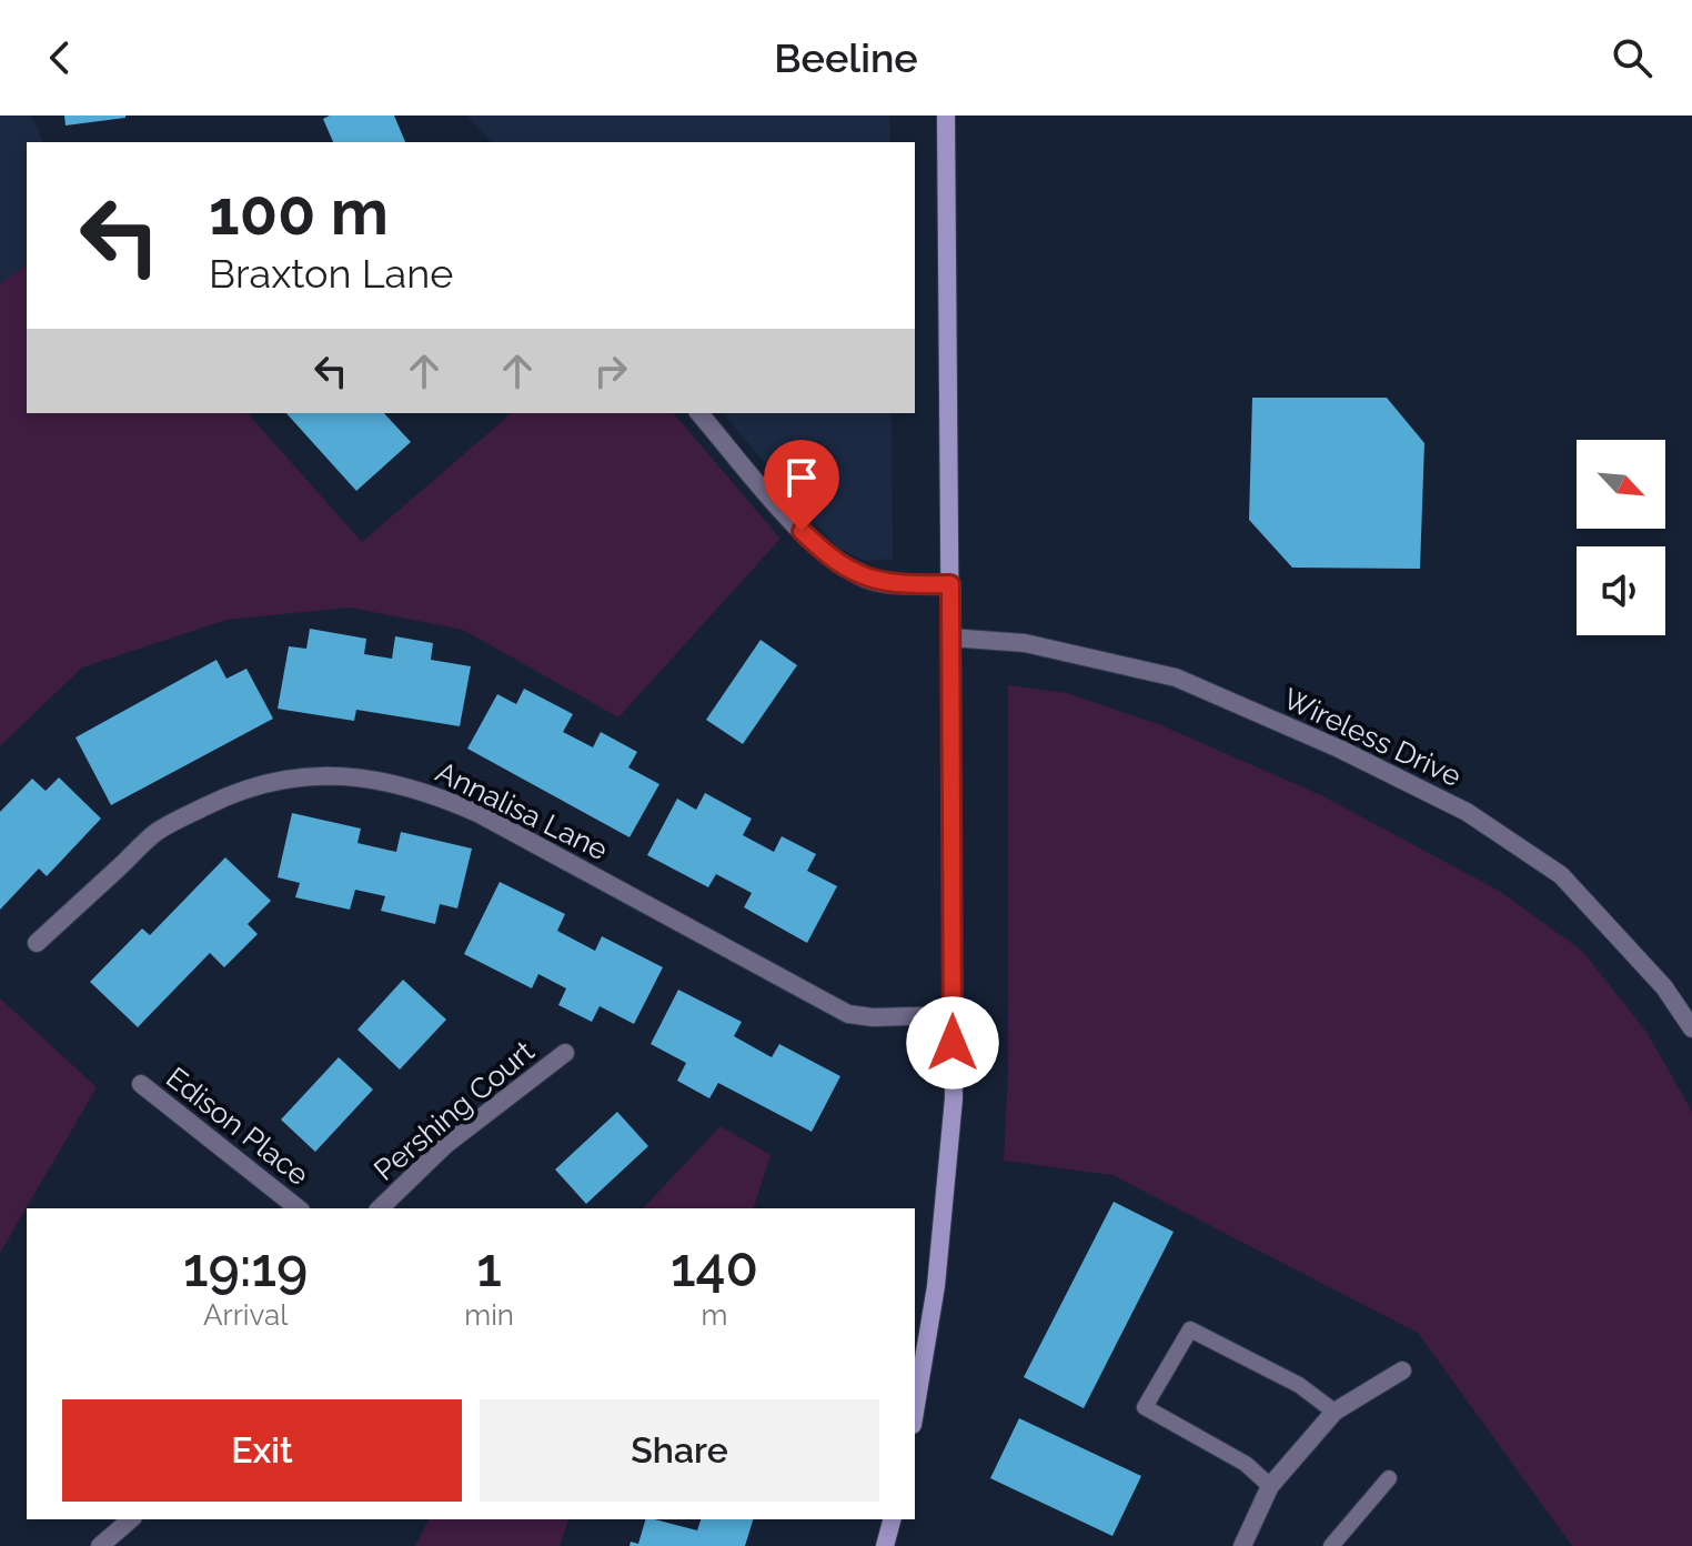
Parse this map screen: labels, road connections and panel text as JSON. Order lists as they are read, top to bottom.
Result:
{
  "streets": {
    "street": [
      "Wireless Drive",
      "Annalisa Lane",
      "Pershing Court",
      "Edison Place"
    ]
  },
  "north": "bottom right",
  "page": {
    "header": "Beeline",
    "turn": ["100 m", "Braxton Lane"],
    "eta": [
      "19:19",
      "Arrival",
      "1",
      "min",
      "140",
      "m"
    ],
    "buttons": ["Exit", "Share"]
  }
}
